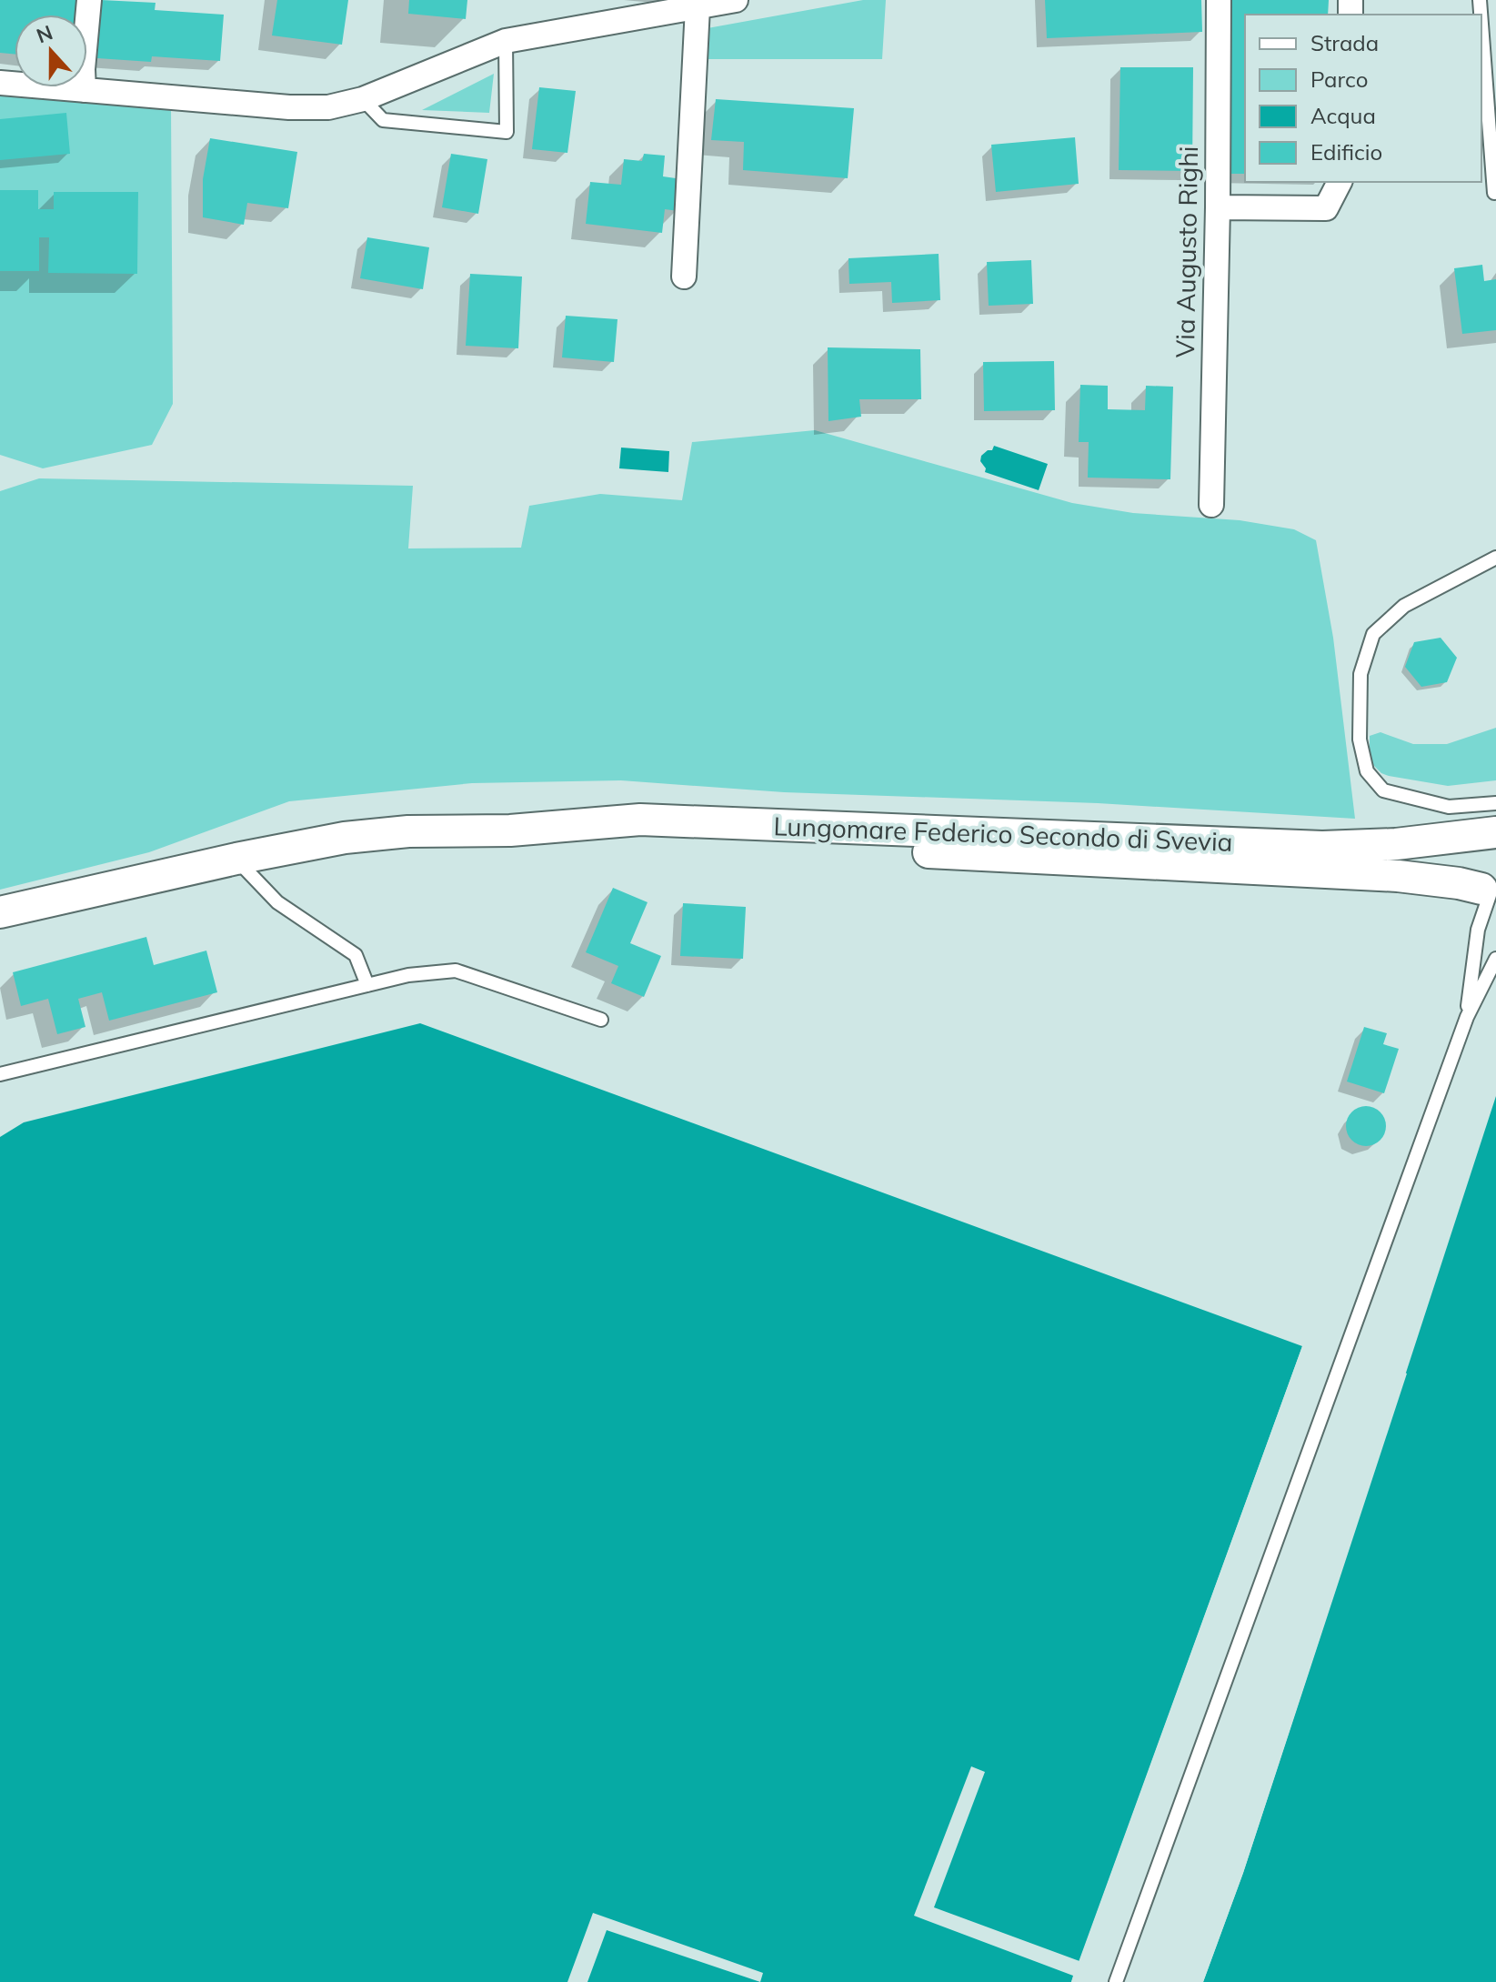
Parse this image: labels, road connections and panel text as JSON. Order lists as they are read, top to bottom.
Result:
{
  "streets": {
    "street": ["Via Augusto Righi", "Lungomare Federico Secondo di Svevia"]
  },
  "legend": [
    "Strada",
    "Parco",
    "Acqua",
    "Edificio"
  ],
  "north": "top"
}
